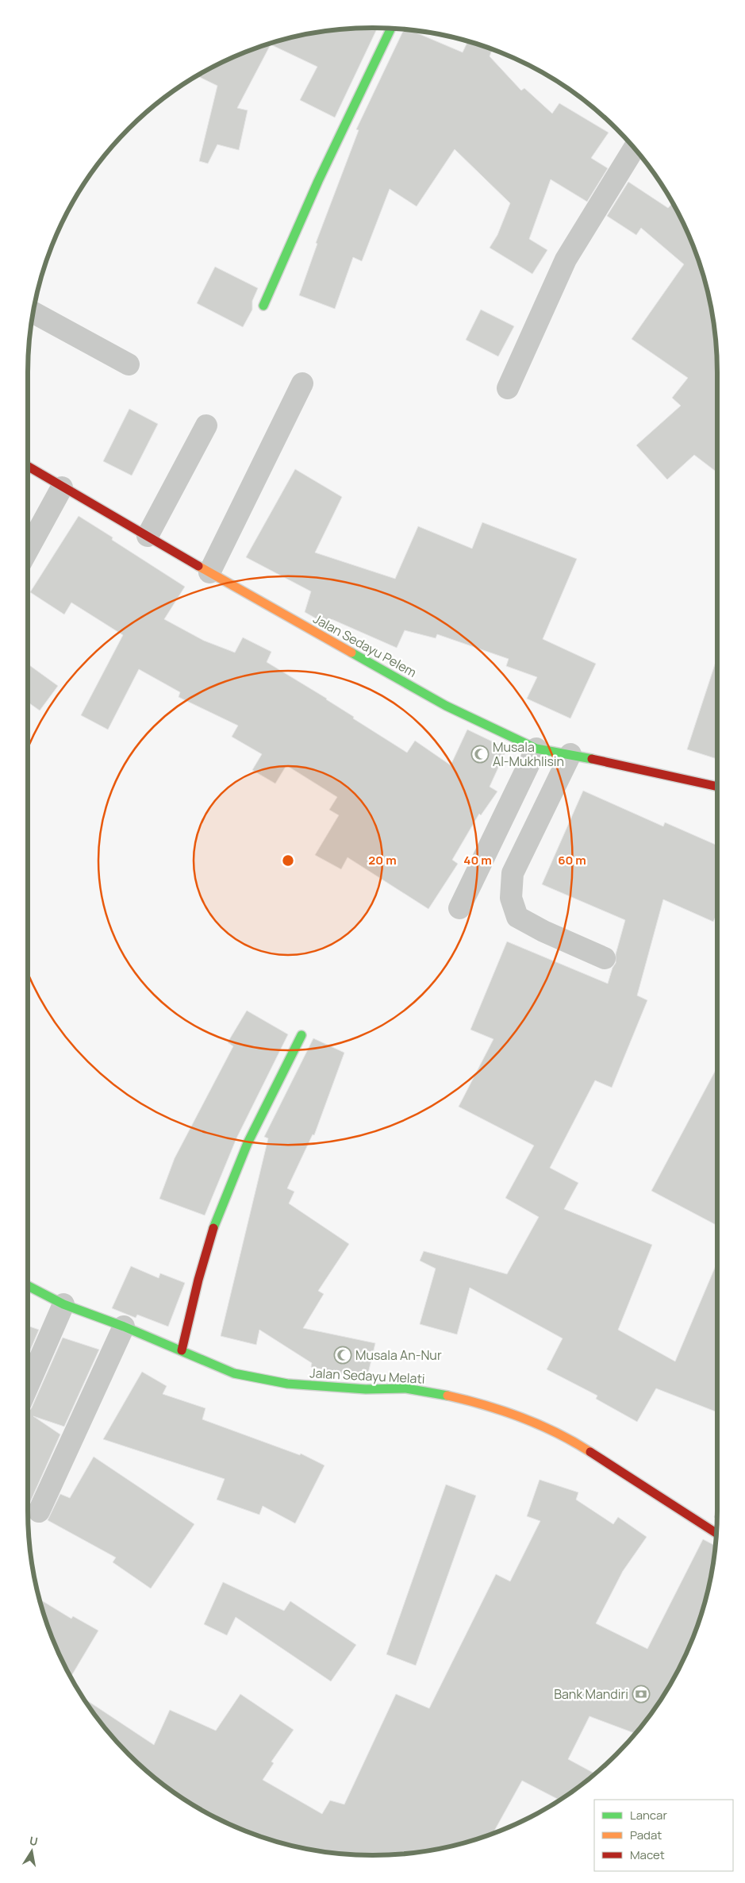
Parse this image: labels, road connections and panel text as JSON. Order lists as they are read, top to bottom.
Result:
{
  "streets": {
    "street": ["Jalan Sedayu Pelem", "Jalan Sedayu Melati"]
  },
  "places": {
    "mosque": ["Musala Al-Mukhlisin", "Musala An-Nur"],
    "bank": ["Bank Mandiri"]
  },
  "legend": ["Lancar", "Padat", "Macet"],
  "north": "top",
  "rings": ["20 m", "40 m", "60 m"]
}
